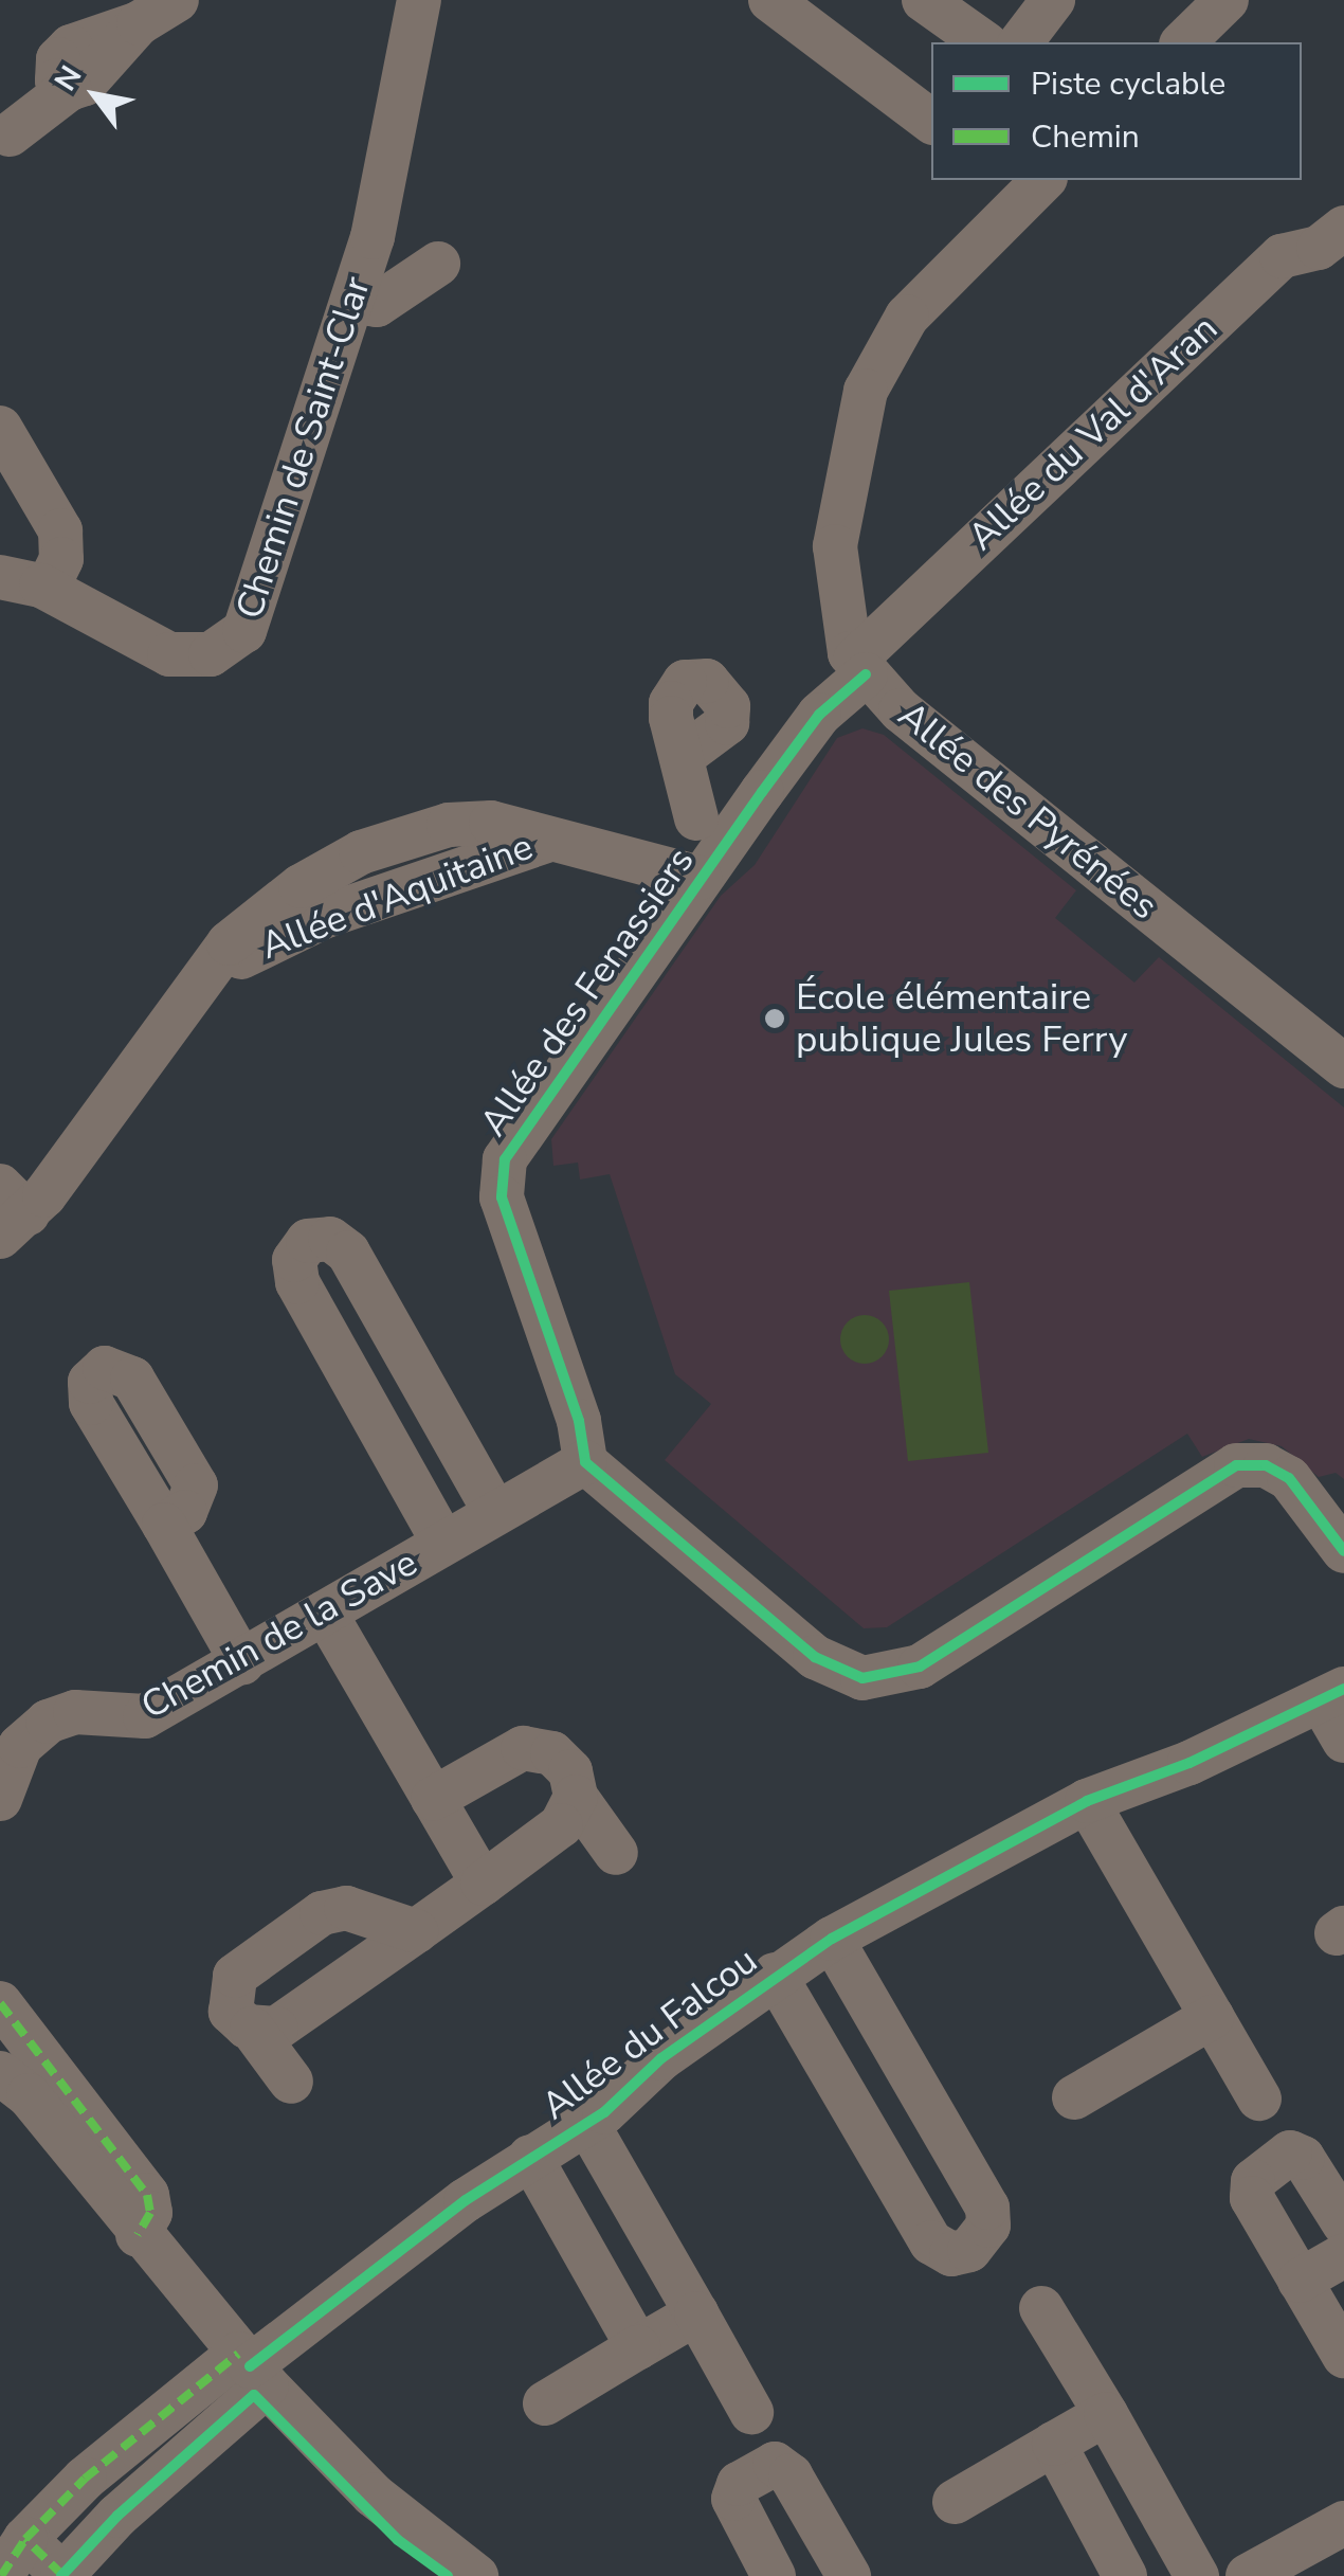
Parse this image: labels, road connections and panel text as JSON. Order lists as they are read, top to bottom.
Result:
{
  "streets": {
    "street": [
      "Allée du Val d'Aran",
      "Chemin de Saint-Clar",
      "Allée des Pyrénées",
      "Allée d'Aquitaine",
      "Allée des Fenassiers",
      "Chemin de la Save",
      "Allée du Falcou"
    ]
  },
  "crossings": [
    ["Allée du Val d'Aran", "Allée des Pyrénées"],
    ["Allée du Val d'Aran", "Allée des Fenassiers"],
    ["Allée des Pyrénées", "Allée des Fenassiers"],
    ["Allée d'Aquitaine", "Allée des Fenassiers"],
    ["Allée des Fenassiers", "Chemin de la Save"]
  ],
  "places": ["École élémentaire publique Jules Ferry"],
  "legend": ["Piste cyclable", "Chemin"],
  "north": "top left"
}
